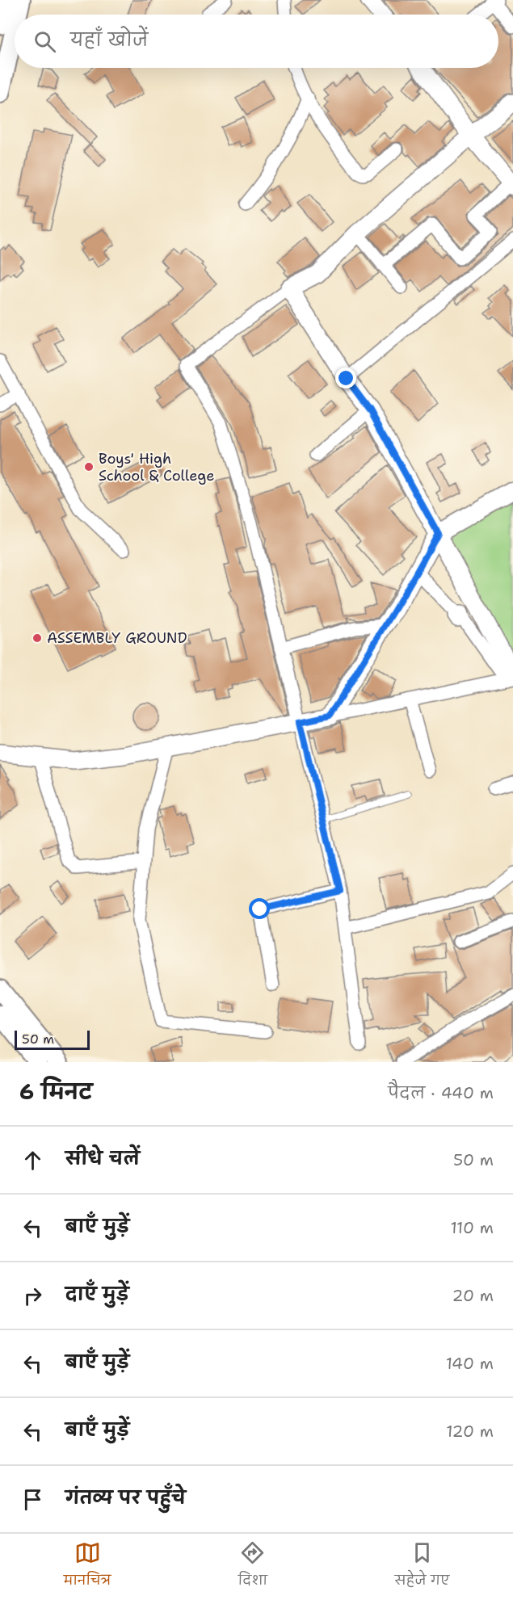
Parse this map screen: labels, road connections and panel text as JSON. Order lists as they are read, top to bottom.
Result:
{
  "places": ["Boys' High School & College", "ASSEMBLY GROUND"],
  "scale_bar": "50 m",
  "page": {
    "search": "यहाँ खोजें",
    "scale": "50 m",
    "heading": ["6 मिनट", "पैदल · 440 m"],
    "list": [
      ["सीधे चलें", "50 m"],
      ["बाएँ मुड़ें", "110 m"],
      ["दाएँ मुड़ें", "20 m"],
      ["बाएँ मुड़ें", "140 m"],
      ["बाएँ मुड़ें", "120 m"],
      "गंतव्य पर पहुँचे"
    ],
    "nav": ["मानचित्र", "दिशा", "सहेजे गए"]
  }
}
